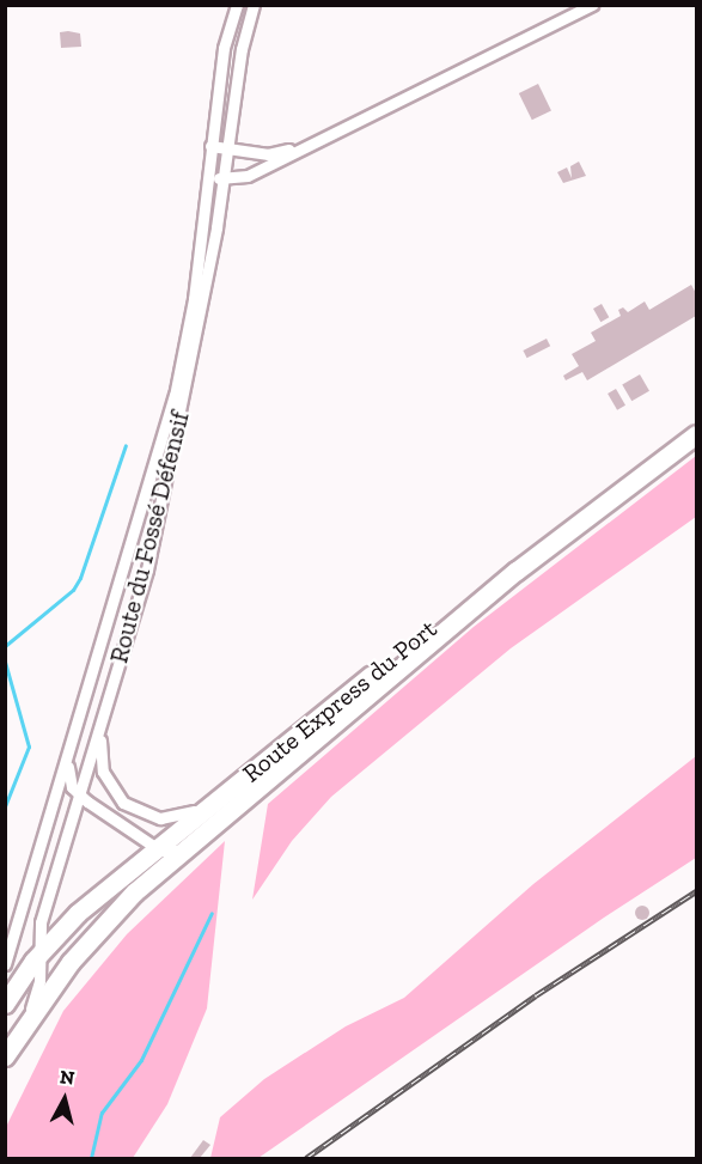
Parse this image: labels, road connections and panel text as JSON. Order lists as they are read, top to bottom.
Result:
{
  "streets": {
    "main road": ["Route du Fossé Défensif", "Route Express du Port"]
  },
  "crossings": [
    ["Route du Fossé Défensif", "Route Express du Port"]
  ],
  "north": "top"
}
